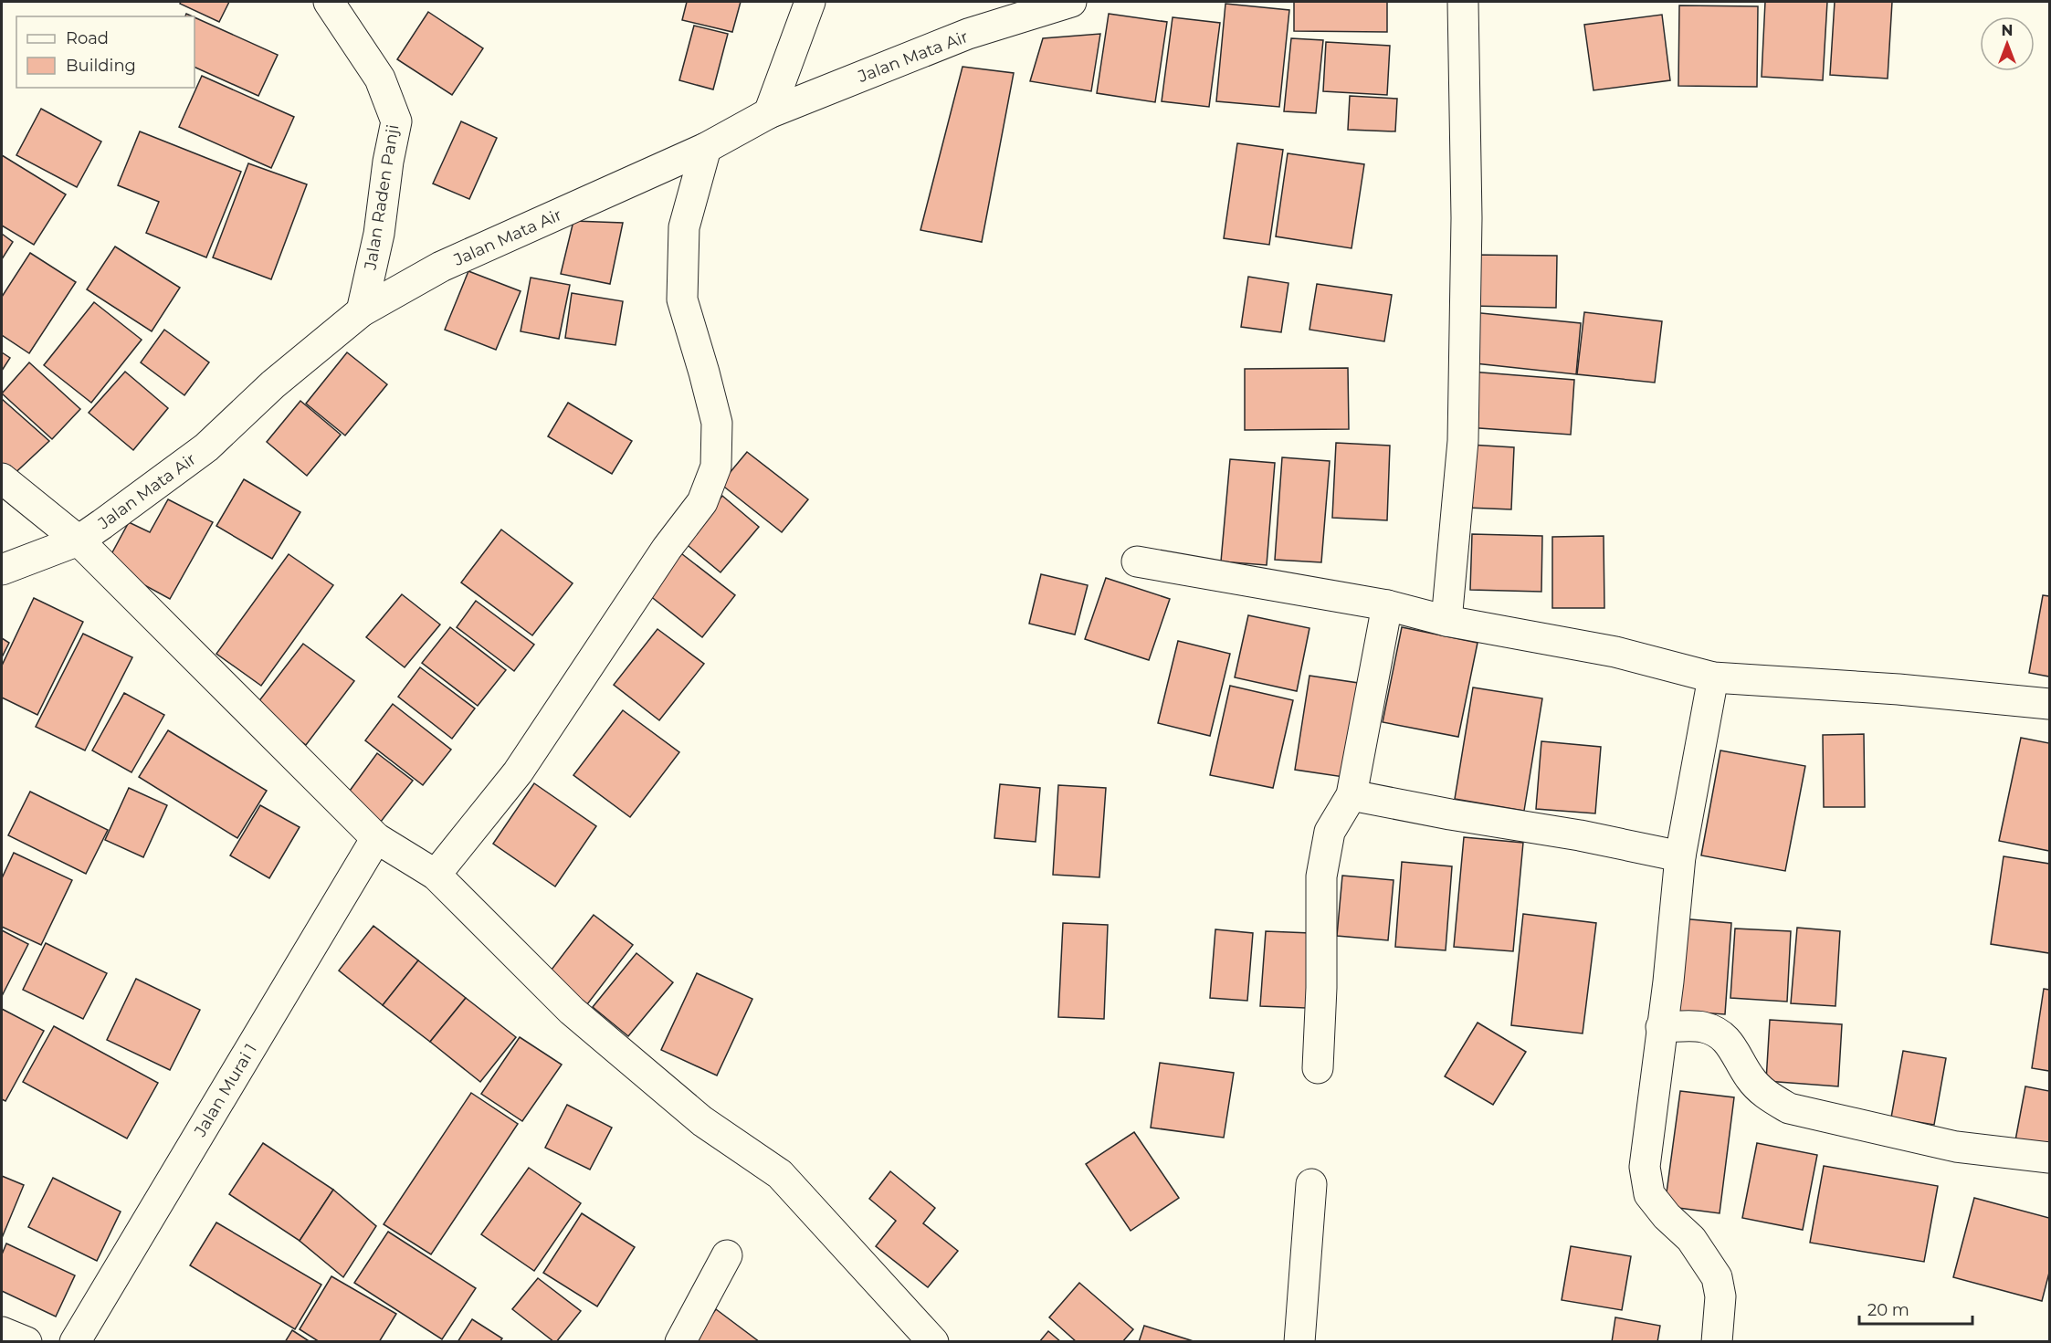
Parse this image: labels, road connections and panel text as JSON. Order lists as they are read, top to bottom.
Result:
{
  "streets": {
    "street": ["Jalan Mata Air", "Jalan Raden Panji", "Jalan Murai 1"]
  },
  "crossings": [
    ["Jalan Mata Air", "Jalan Raden Panji"]
  ],
  "legend": ["Road", "Building"],
  "scale_bar": "20 m",
  "north": "top"
}
